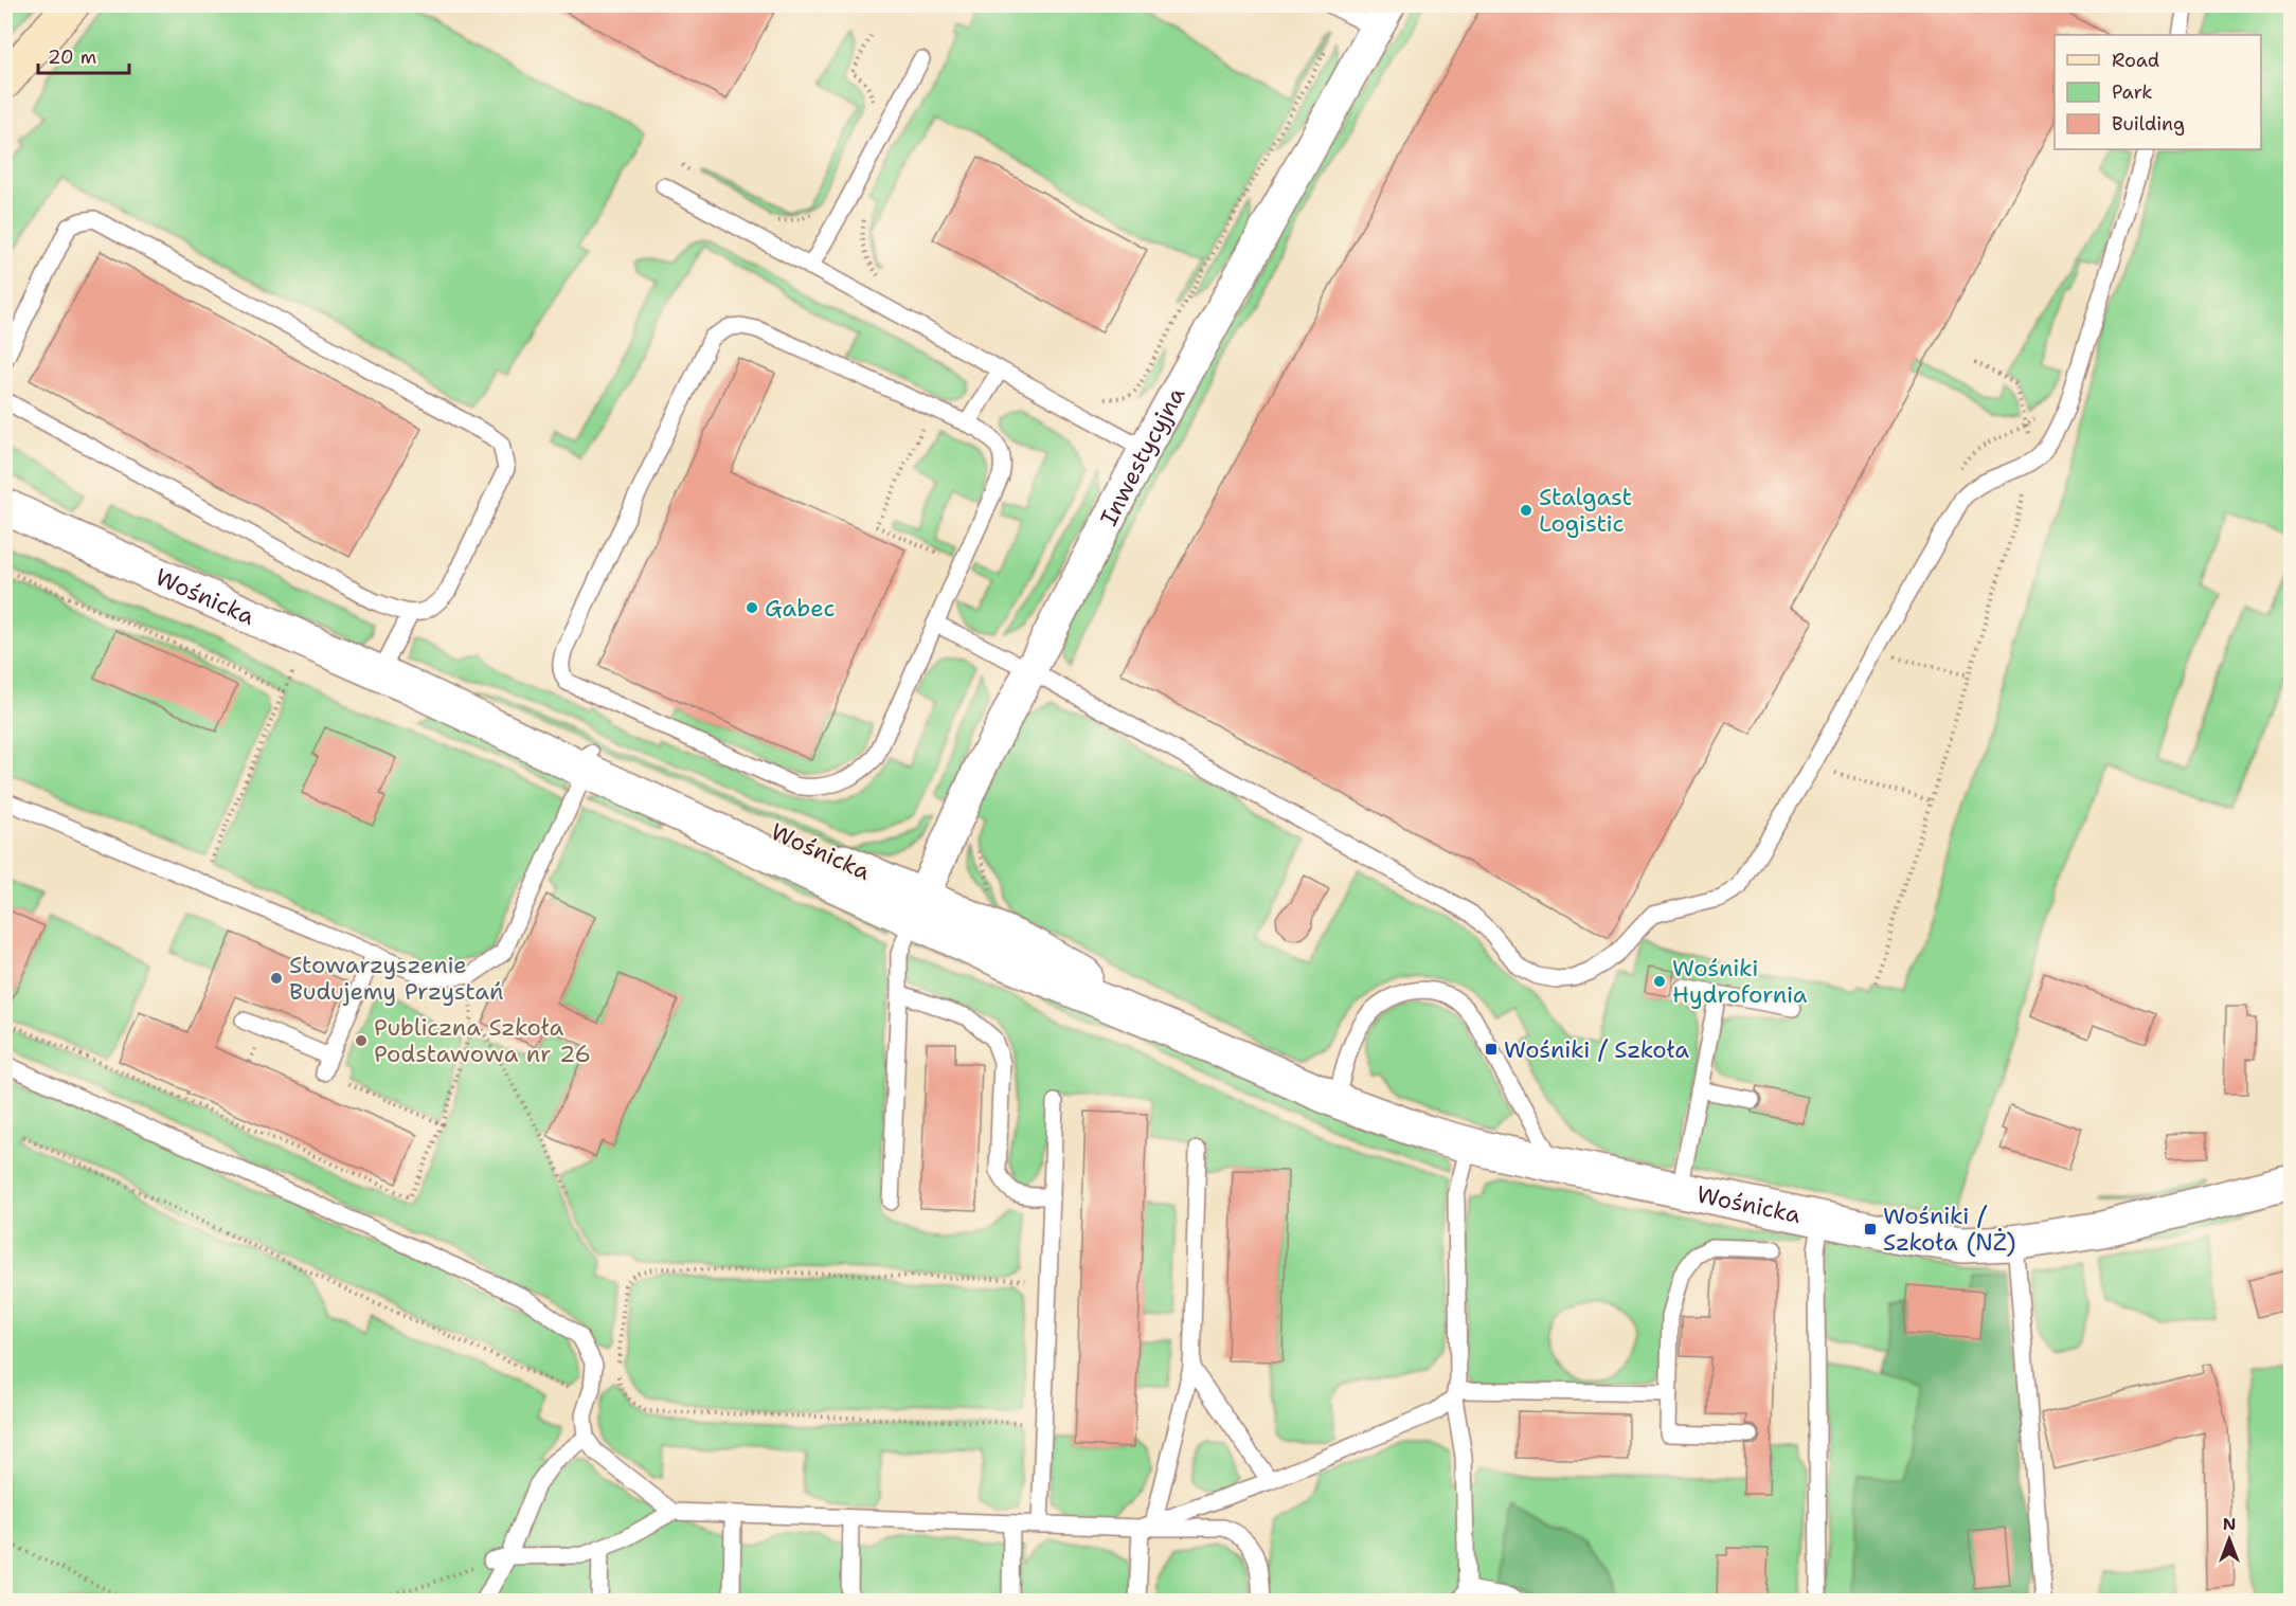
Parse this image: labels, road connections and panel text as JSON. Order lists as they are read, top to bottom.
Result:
{
  "streets": {
    "street": ["Inwestycyjna", "Wośnicka"]
  },
  "crossings": [
    ["Inwestycyjna", "Wośnicka"]
  ],
  "places": {
    "other": [
      "Stalgast Logistic",
      "Gabec",
      "Stowarzyszenie Budujemy Przystań",
      "Wośniki Hydrofornia",
      "Publiczna Szkoła Podstawowa nr 26"
    ],
    "transit": ["Wośniki / Szkoła", "Wośniki / Szkoła (NŻ)"]
  },
  "legend": ["Road", "Park", "Building"],
  "scale_bar": "20 m",
  "north": "top"
}
